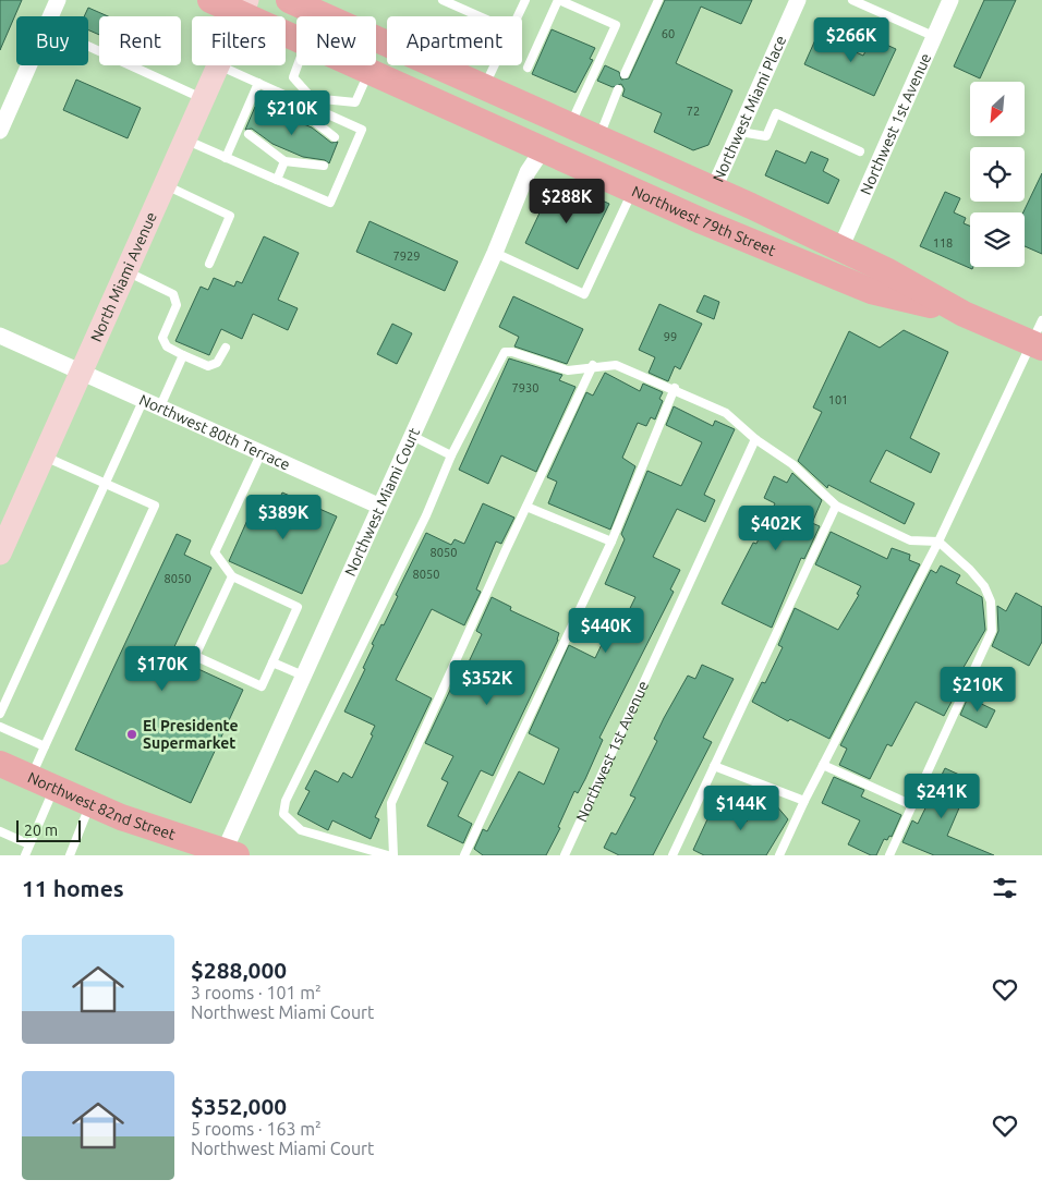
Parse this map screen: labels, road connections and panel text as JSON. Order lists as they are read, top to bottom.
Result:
{
  "streets": {
    "main road": ["Northwest 79th Street", "North Miami Avenue", "Northwest 82nd Street"],
    "street": [
      "Northwest Miami Place",
      "Northwest 1st Avenue",
      "Northwest 80th Terrace",
      "Northwest Miami Court"
    ]
  },
  "crossings": [
    ["Northwest Miami Place", "Northwest 79th Street"],
    ["Northwest 1st Avenue", "Northwest 79th Street"],
    ["Northwest 79th Street", "Northwest Miami Court"],
    ["North Miami Avenue", "Northwest 80th Terrace"],
    ["Northwest 80th Terrace", "Northwest Miami Court"],
    ["Northwest Miami Court", "Northwest 82nd Street"]
  ],
  "places": ["El Presidente Supermarket"],
  "house_numbers": [
    "60",
    "72",
    "118",
    "7929",
    "99",
    "7930",
    "101",
    "8050",
    "8050",
    "8050"
  ],
  "scale_bar": "20 m",
  "north": "bottom left",
  "page": {
    "chip": [
      "Buy",
      "Rent",
      "Filters",
      "New",
      "Apartment"
    ],
    "price": [
      "$266K",
      "$210K",
      "$288K",
      "$389K",
      "$402K",
      "$440K",
      "$170K",
      "$352K",
      "$210K",
      "$241K",
      "$144K"
    ],
    "scale": "20 m",
    "heading": "11 homes",
    "list": [
      {
        "name": "$288,000",
        "note": "3 rooms · 101 m² · Northwest Miami Court"
      },
      {
        "name": "$352,000",
        "note": "5 rooms · 163 m² · Northwest Miami Court"
      }
    ]
  }
}
